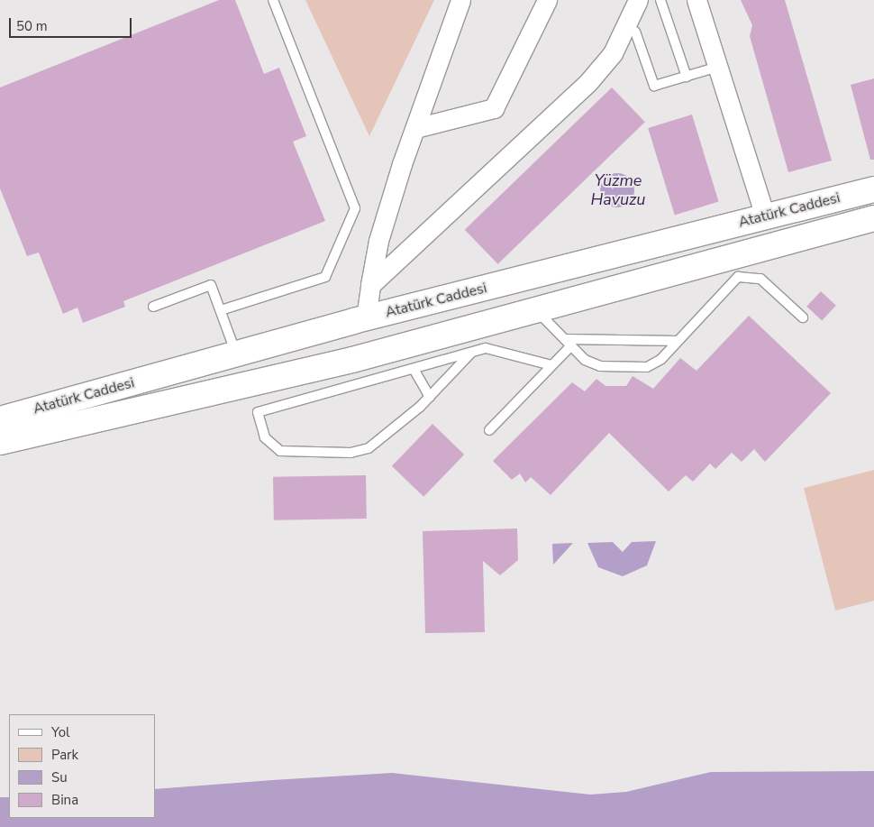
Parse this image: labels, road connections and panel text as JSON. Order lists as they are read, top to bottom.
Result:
{
  "streets": {
    "main road": ["Atatürk Caddesi"]
  },
  "water": ["Yüzme Havuzu"],
  "legend": [
    "Yol",
    "Park",
    "Su",
    "Bina"
  ],
  "scale_bar": "50 m"
}
